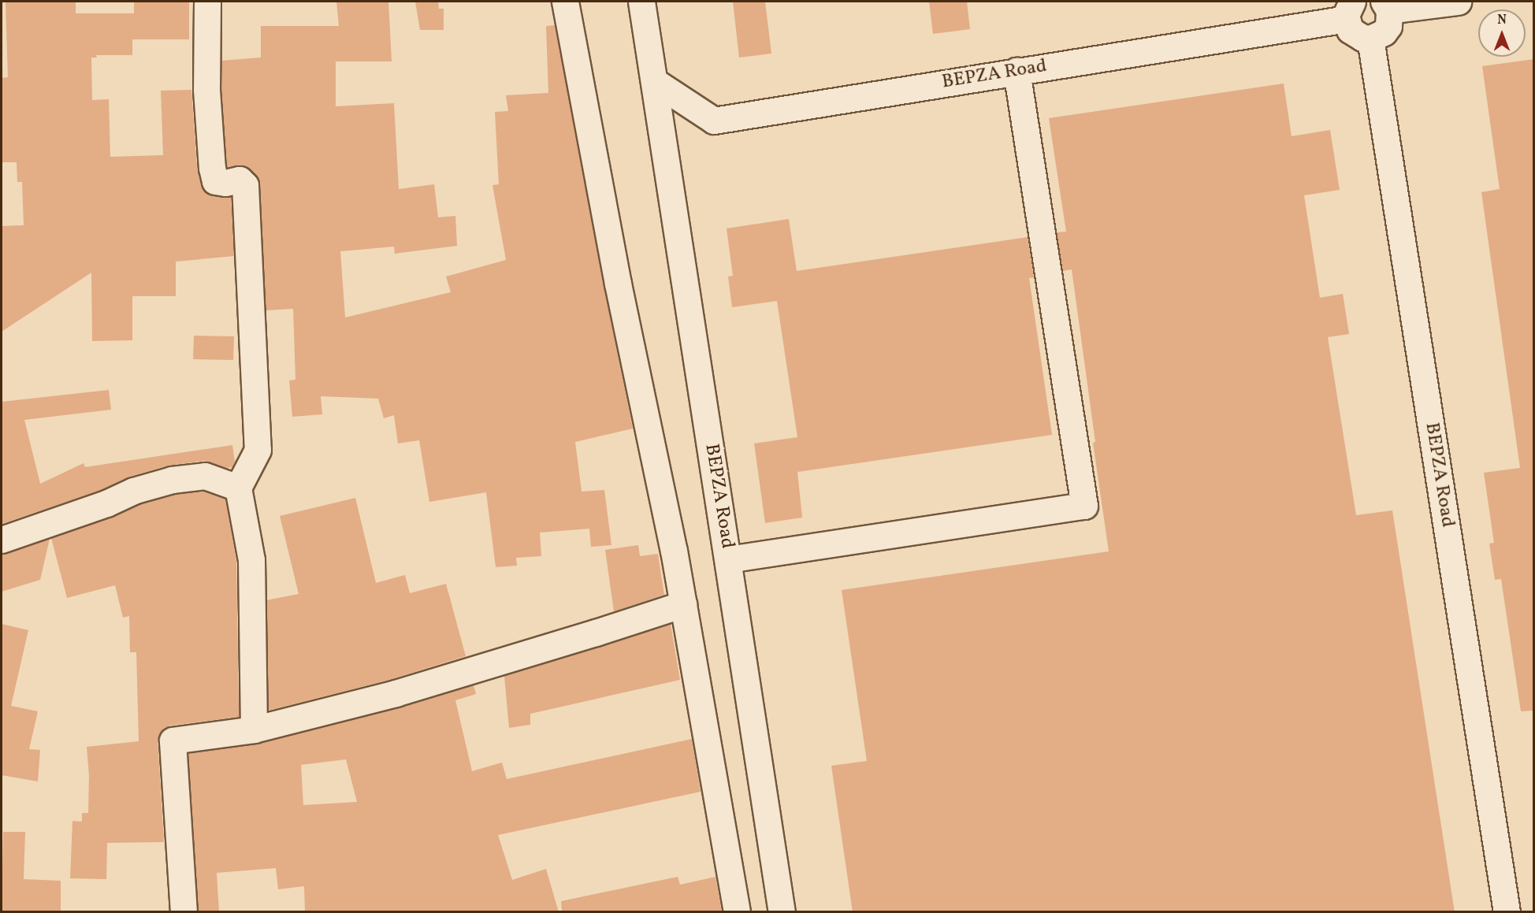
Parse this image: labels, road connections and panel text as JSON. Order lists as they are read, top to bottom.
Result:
{
  "streets": {
    "street": ["BEPZA Road"]
  },
  "north": "top"
}
